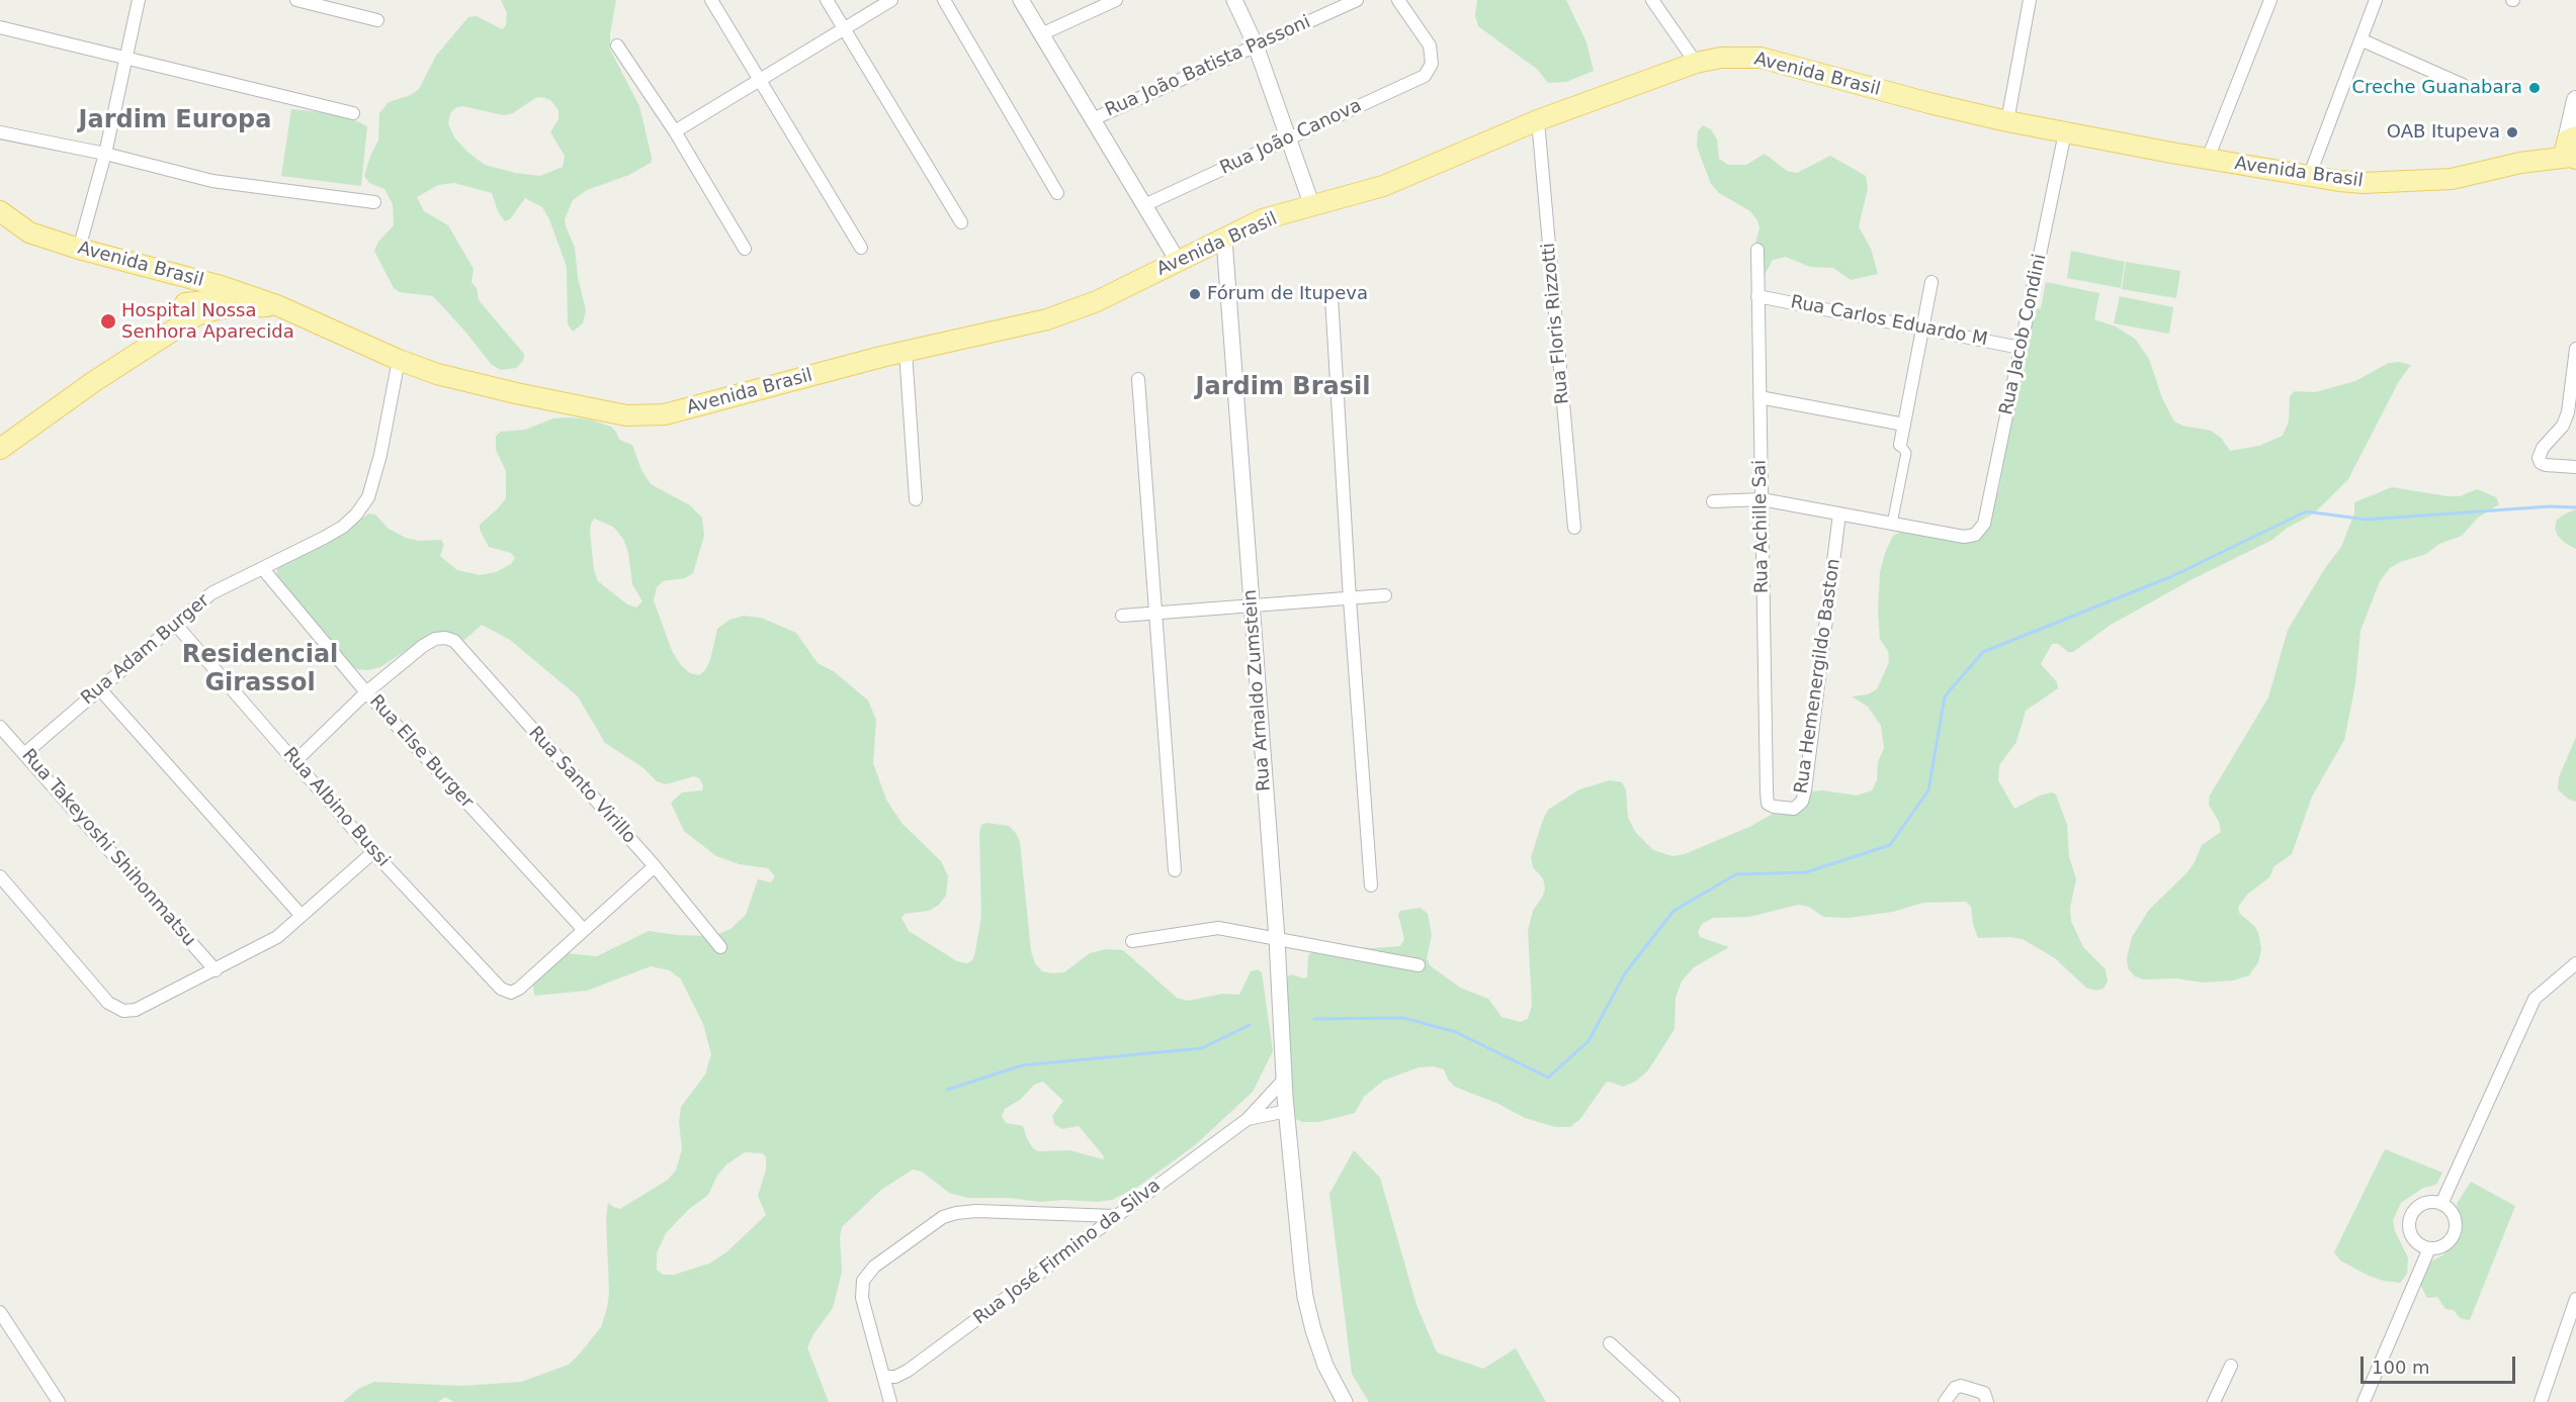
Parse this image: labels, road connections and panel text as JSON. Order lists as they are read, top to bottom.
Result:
{
  "streets": {
    "main road": ["Avenida Brasil"],
    "street": [
      "Rua João Batista Passoni",
      "Rua João Canova",
      "Rua Carlos Eduardo M",
      "Rua Floris Rizzotti",
      "Rua Jacob Condini",
      "Rua Achille Sai",
      "Rua Adam Burger",
      "Rua Hemenergildo Baston",
      "Rua Arnaldo Zumstein",
      "Rua Else Burger",
      "Rua Santo Virillo",
      "Rua Albino Bussi",
      "Rua Takeyoshi Shihonmatsu",
      "Rua José Firmino da Silva"
    ]
  },
  "crossings": [
    ["Avenida Brasil", "Rua Floris Rizzotti"],
    ["Avenida Brasil", "Rua Jacob Condini"],
    ["Avenida Brasil", "Rua Adam Burger"],
    ["Avenida Brasil", "Rua Arnaldo Zumstein"],
    ["Rua Carlos Eduardo M", "Rua Jacob Condini"],
    ["Rua Carlos Eduardo M", "Rua Achille Sai"],
    ["Rua Achille Sai", "Rua Hemenergildo Baston"],
    ["Rua Adam Burger", "Rua Else Burger"],
    ["Rua Adam Burger", "Rua Albino Bussi"],
    ["Rua Adam Burger", "Rua Takeyoshi Shihonmatsu"],
    ["Rua Arnaldo Zumstein", "Rua José Firmino da Silva"],
    ["Rua Else Burger", "Rua Santo Virillo"],
    ["Rua Else Burger", "Rua Albino Bussi"]
  ],
  "districts": ["Jardim Europa", "Jardim Brasil", "Residencial Girassol"],
  "places": [
    "Creche Guanabara",
    "OAB Itupeva",
    "Fórum de Itupeva",
    "Hospital Nossa Senhora Aparecida"
  ],
  "scale_bar": "100 m"
}
